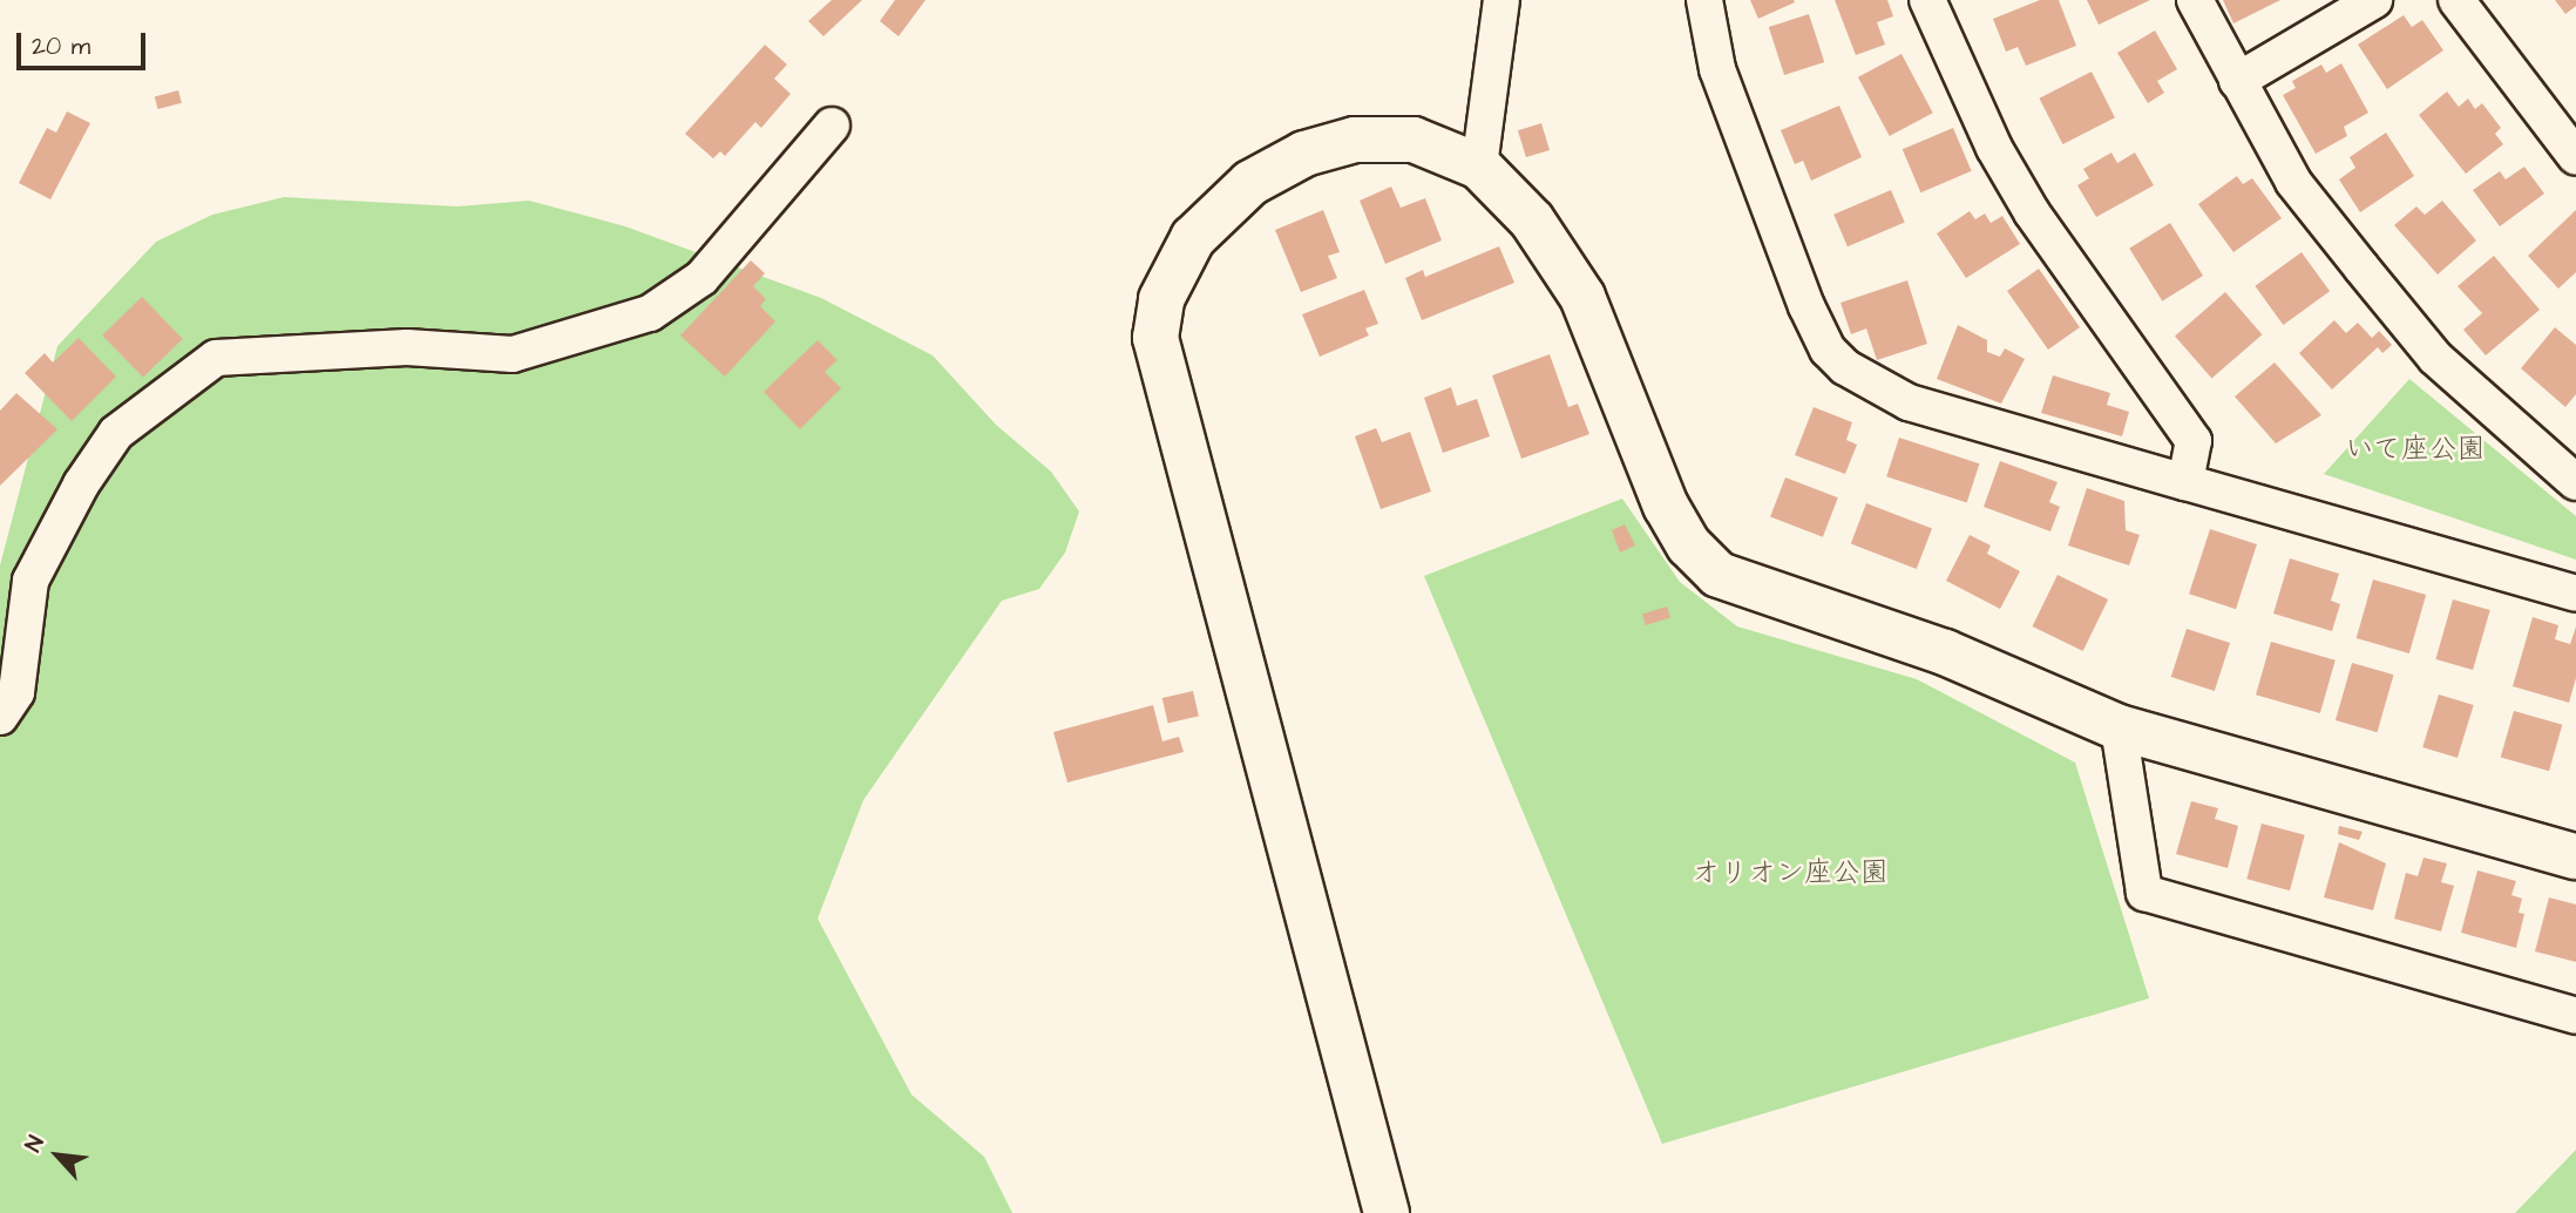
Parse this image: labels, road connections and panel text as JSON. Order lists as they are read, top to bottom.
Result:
{
  "parks": ["いて座公園", "オリオン座公園"],
  "scale_bar": "20 m",
  "north": "top left"
}
